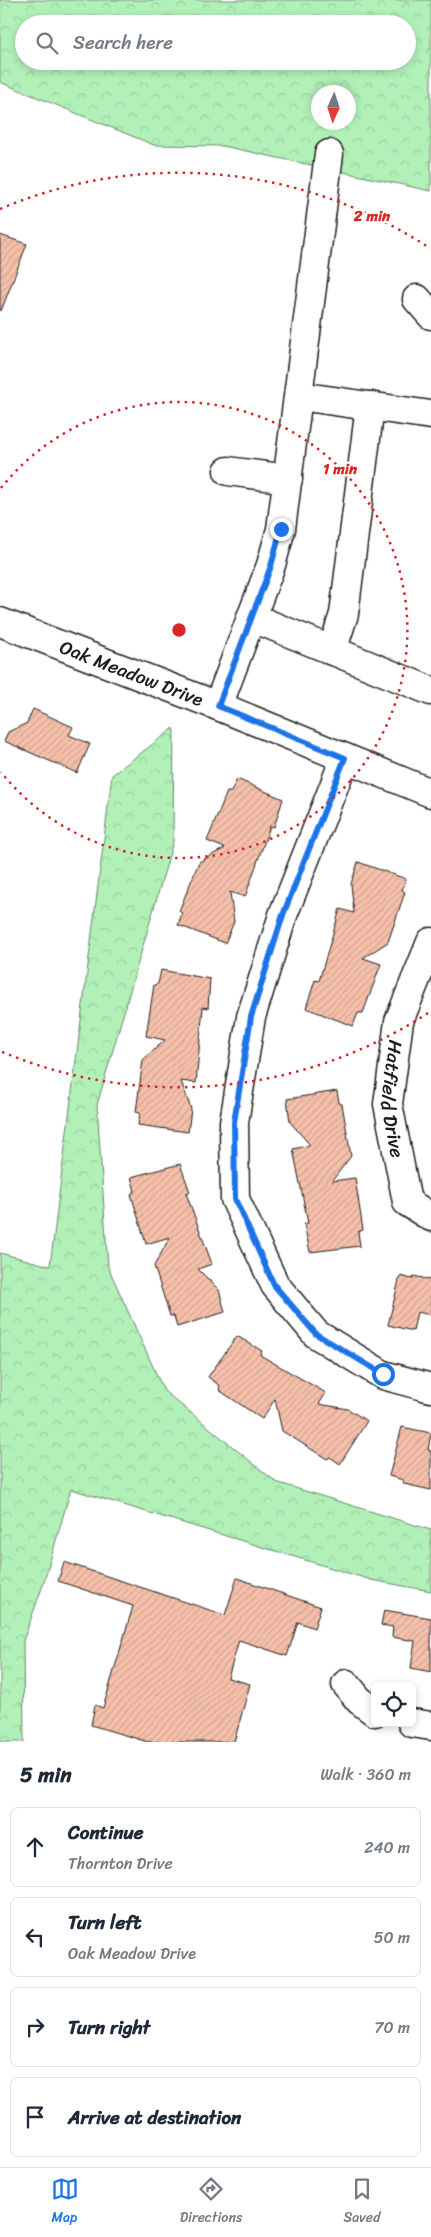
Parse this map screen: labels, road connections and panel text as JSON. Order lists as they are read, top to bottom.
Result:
{
  "streets": {
    "street": ["Oak Meadow Drive", "Hatfield Drive"]
  },
  "north": "bottom",
  "page": {
    "search": "Search here",
    "heading": ["5 min", "Walk · 360 m"],
    "list": [
      ["Continue", "Thornton Drive", "240 m"],
      ["Turn left", "Oak Meadow Drive", "50 m"],
      ["Turn right", "70 m"],
      "Arrive at destination"
    ],
    "nav": ["Map", "Directions", "Saved"]
  },
  "rings": ["2 min", "1 min"]
}
